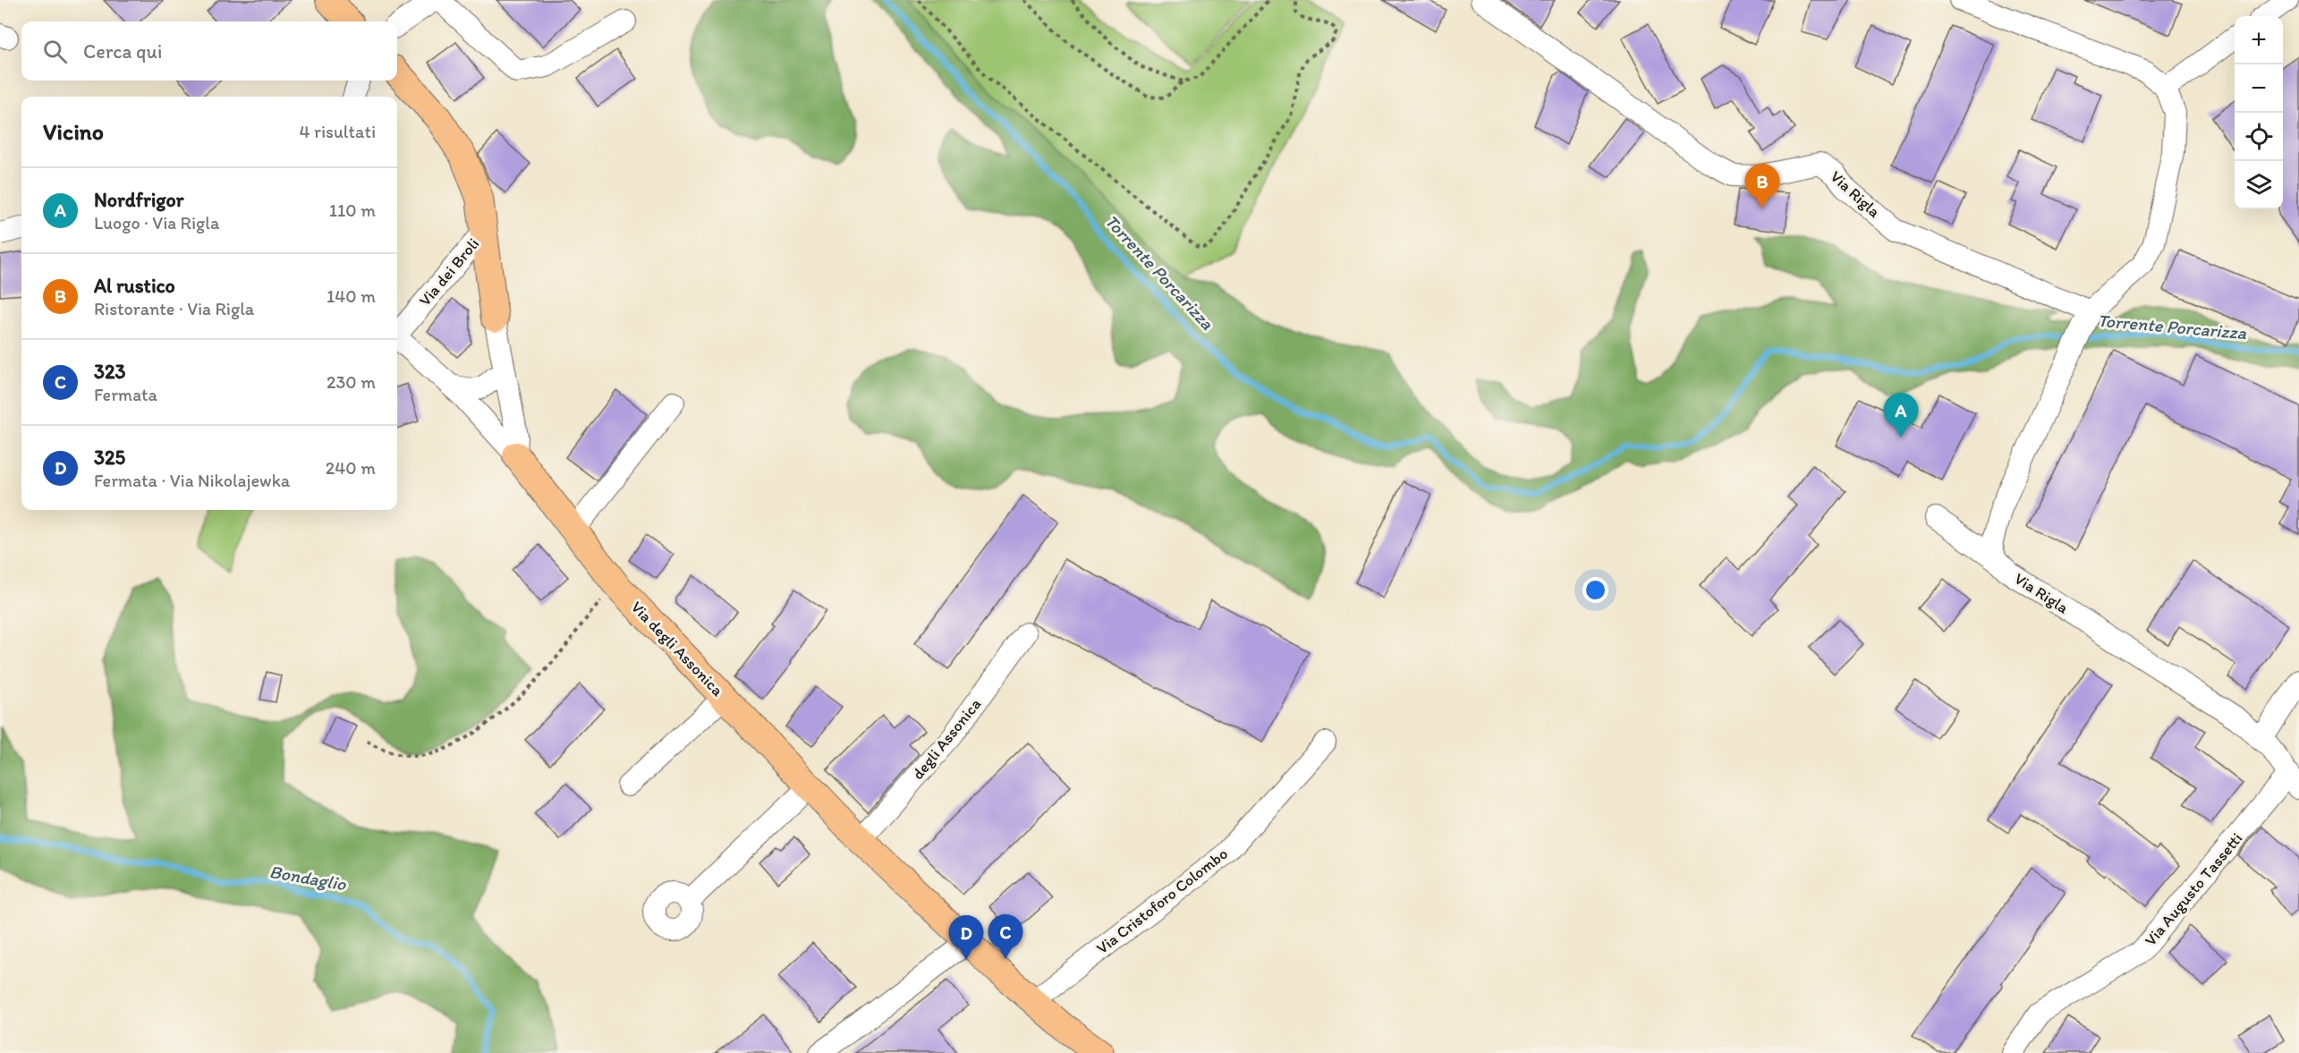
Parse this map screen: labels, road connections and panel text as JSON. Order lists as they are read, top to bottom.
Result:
{
  "streets": {
    "main road": ["Via degli Assonica"],
    "street": [
      "Via Rigla",
      "Via dei Broli",
      "degli Assonica",
      "Via Augusto Tassetti",
      "Via Cristoforo Colombo"
    ]
  },
  "crossings": [
    ["Via Rigla", "Via Augusto Tassetti"],
    ["Via degli Assonica", "degli Assonica"],
    ["Via degli Assonica", "Via Cristoforo Colombo"]
  ],
  "water": ["Torrente Porcarizza", "Bondaglio"],
  "page": {
    "map_buttons": ["+", "−"],
    "search": "Cerca qui",
    "heading": ["Vicino", "4 risultati"],
    "pins": [
      "B",
      "A",
      "C",
      "D"
    ],
    "list": [
      {
        "mark": "A",
        "name": "Nordfrigor",
        "note": "Luogo · Via Rigla",
        "value": "110 m"
      },
      {
        "mark": "B",
        "name": "Al rustico",
        "note": "Ristorante · Via Rigla",
        "value": "140 m"
      },
      {
        "mark": "C",
        "name": "323",
        "note": "Fermata",
        "value": "230 m"
      },
      {
        "mark": "D",
        "name": "325",
        "note": "Fermata · Via Nikolajewka",
        "value": "240 m"
      }
    ]
  }
}
